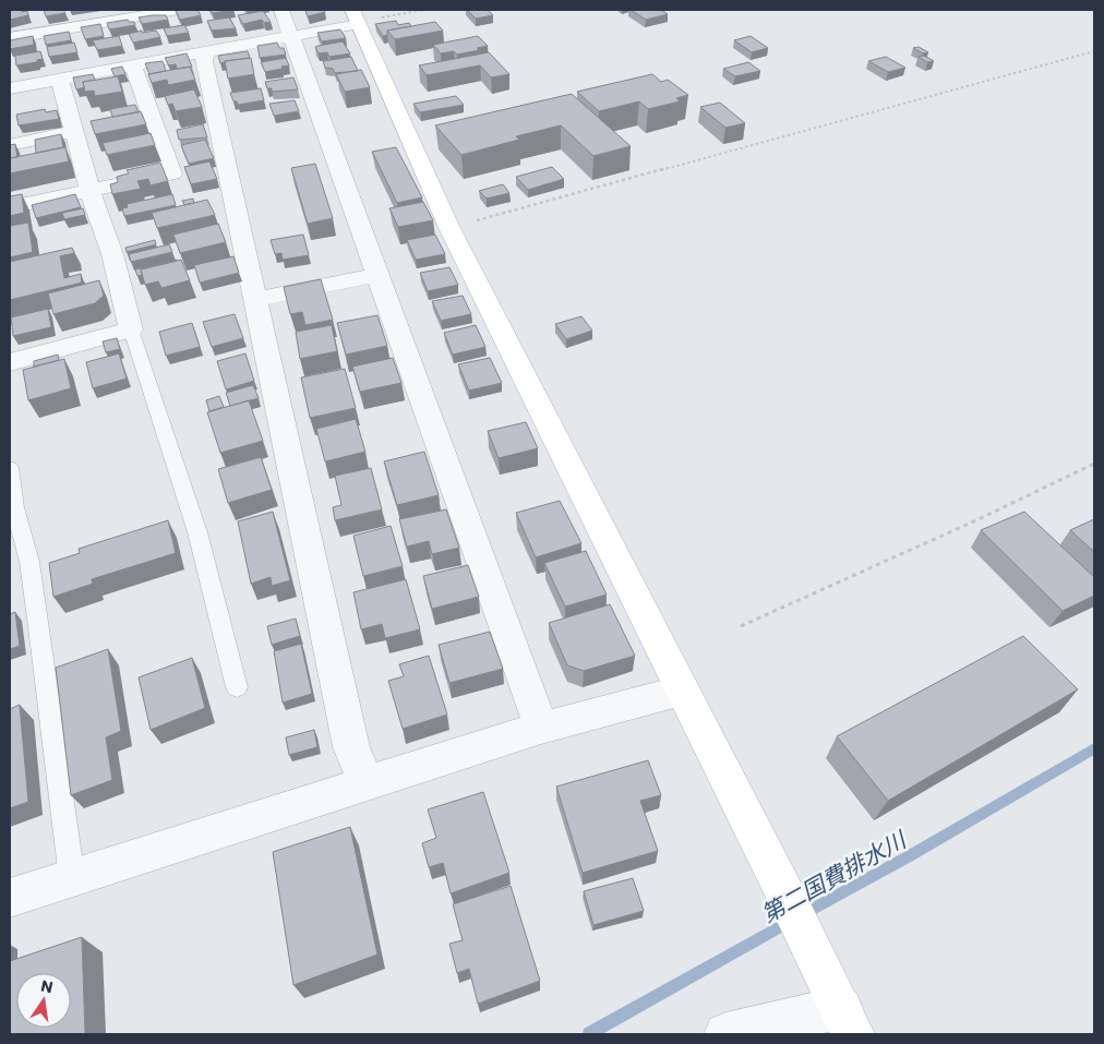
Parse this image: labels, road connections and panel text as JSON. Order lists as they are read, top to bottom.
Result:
{
  "water": ["第二国費排水川"],
  "north": "top"
}
